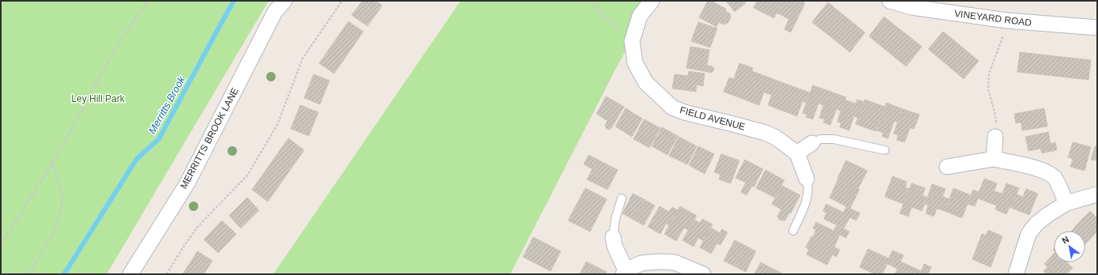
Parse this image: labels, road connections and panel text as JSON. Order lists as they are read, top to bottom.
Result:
{
  "streets": {
    "street": ["VINEYARD ROAD", "FIELD AVENUE", "MERRITTS BROOK LANE"]
  },
  "water": ["Merritts Brook"],
  "parks": ["Ley Hill Park"],
  "north": "top left"
}
